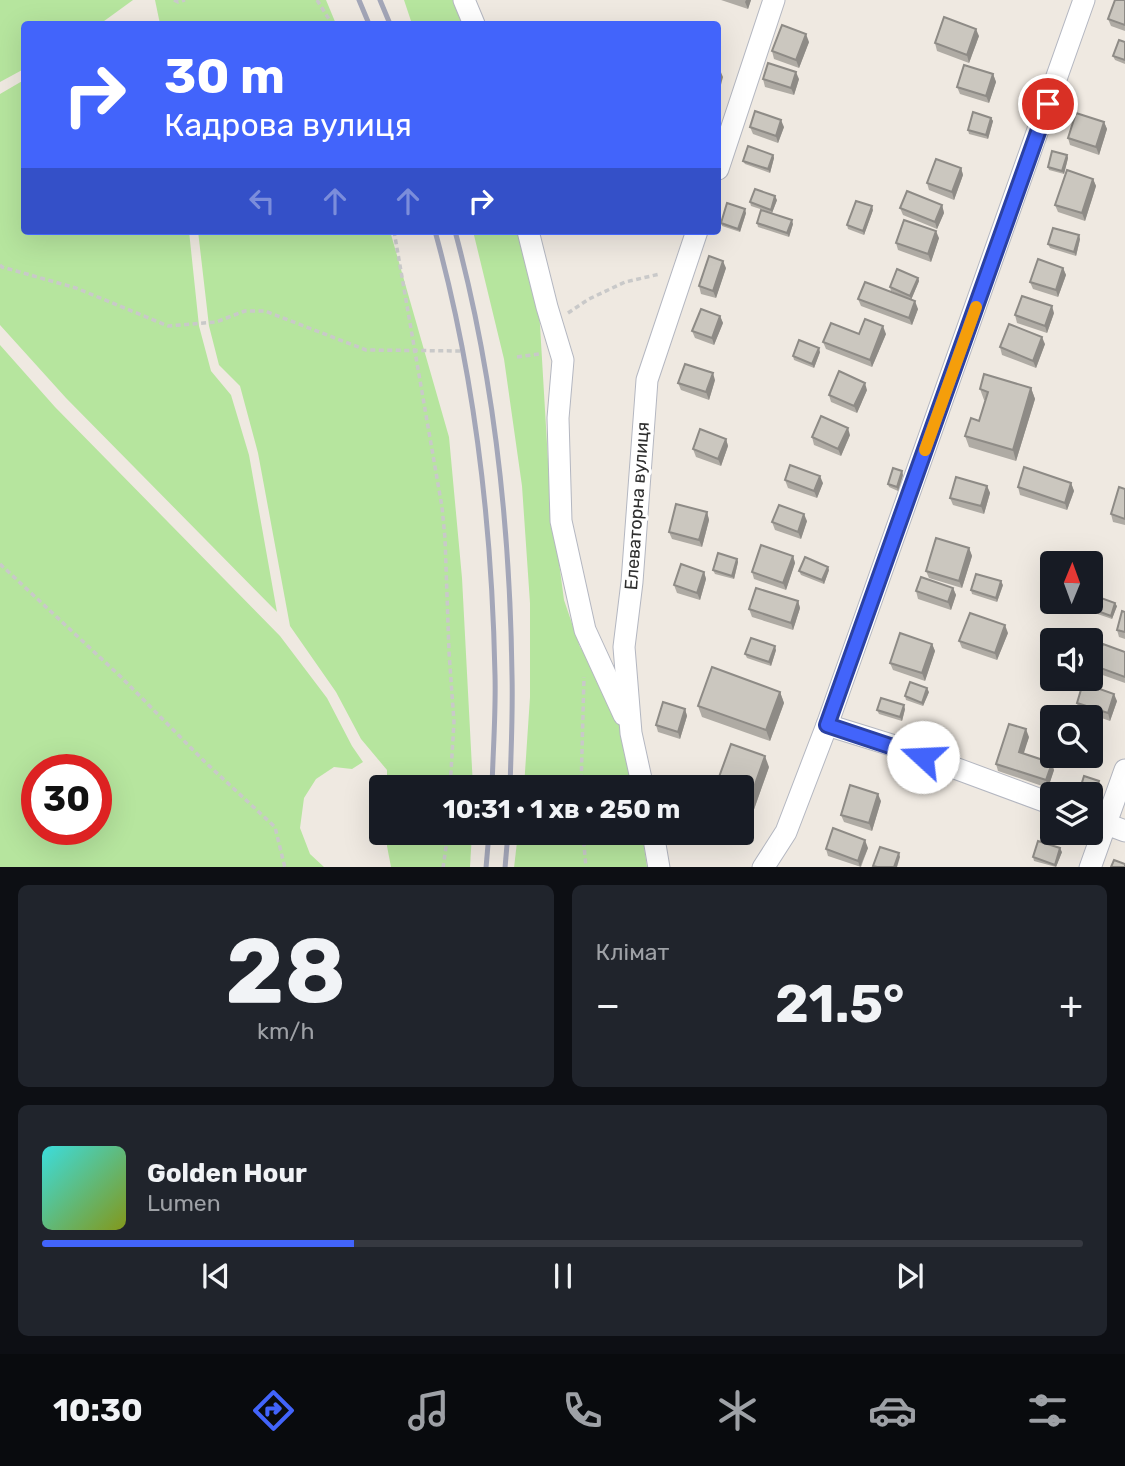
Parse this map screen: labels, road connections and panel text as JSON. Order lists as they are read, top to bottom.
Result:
{
  "streets": {
    "street": ["Елеваторна вулиця"]
  },
  "north": "top",
  "page": {
    "turn": ["30 m", "Кадрова вулиця"],
    "limit": "30",
    "trip": "10:31 · 1 хв · 250 m",
    "tile": [
      ["28", "km/h"],
      "Клімат"
    ],
    "heat": ["−", "21.5°", "+"],
    "song": ["Golden Hour", "Lumen"],
    "tabs": "10:30"
  }
}
